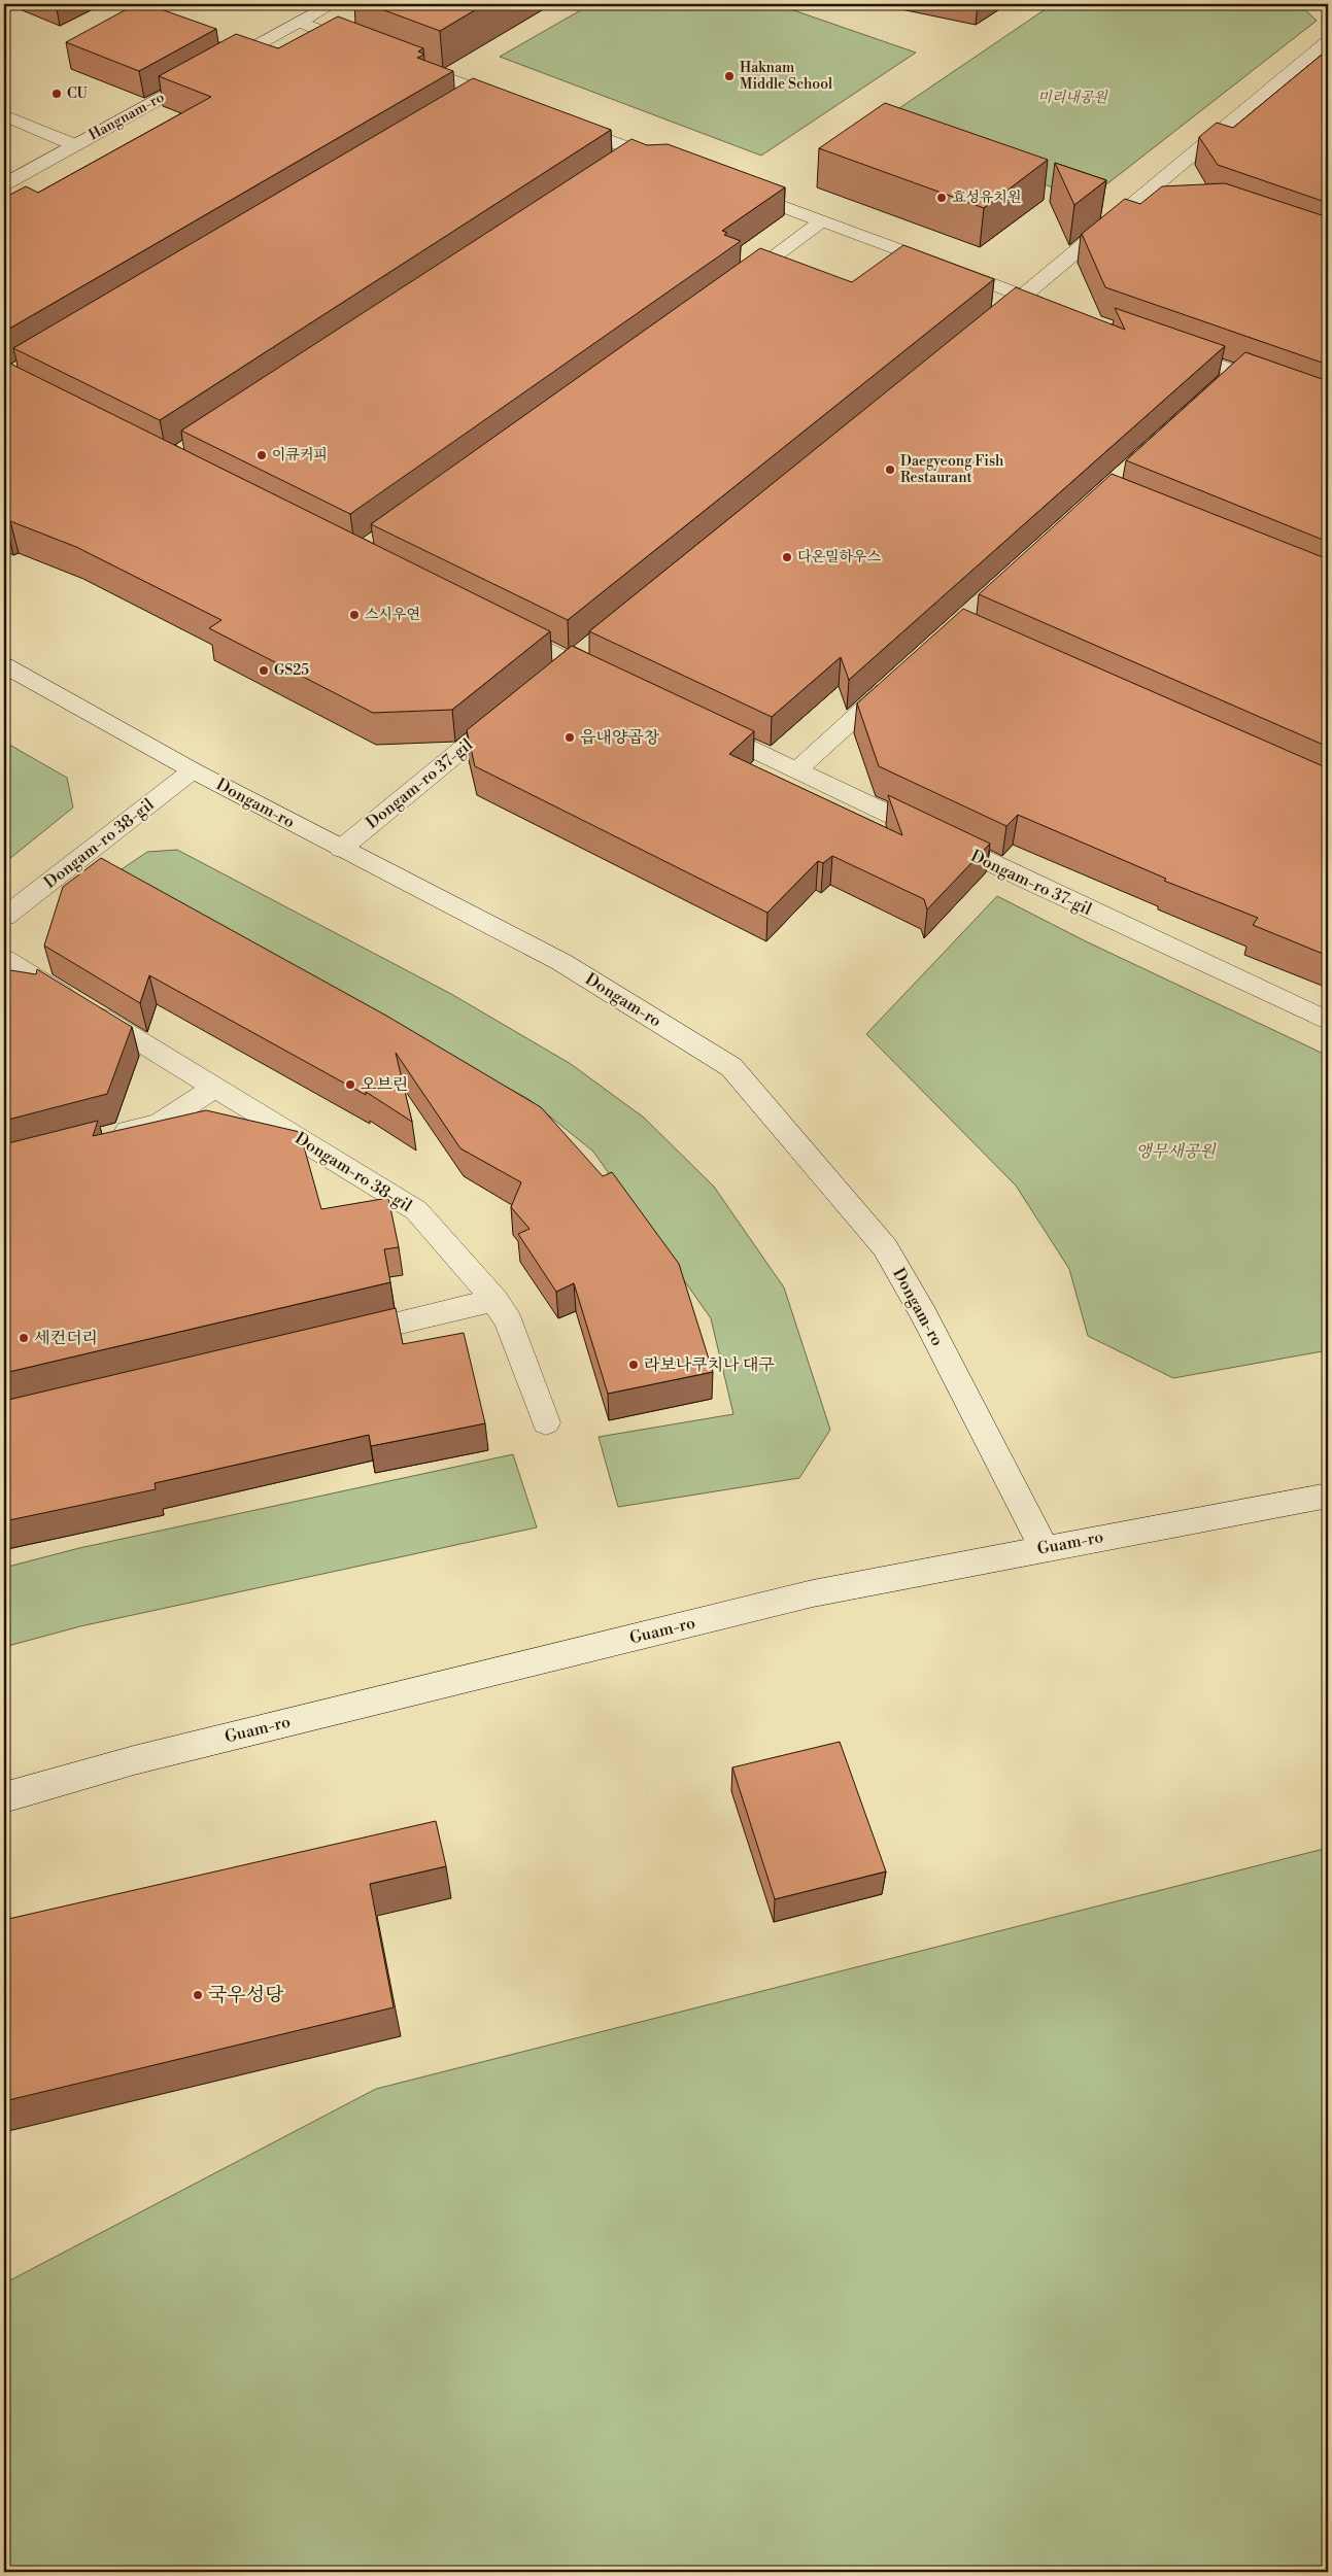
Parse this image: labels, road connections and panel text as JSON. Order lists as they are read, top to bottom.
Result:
{
  "streets": {
    "street": [
      "Hangnam-ro",
      "Dongam-ro 37-gil",
      "Dongam-ro",
      "Dongam-ro 38-gil",
      "Guam-ro"
    ]
  },
  "crossings": [
    ["Dongam-ro 37-gil", "Dongam-ro"],
    ["Dongam-ro", "Dongam-ro 38-gil"],
    ["Dongam-ro", "Guam-ro"]
  ],
  "parks": ["미리내공원", "앵무새공원"],
  "places": [
    "Haknam Middle School",
    "CU",
    "효성유치원",
    "이큐커피",
    "Daegyeong Fish Restaurant",
    "다온밀하우스",
    "스시우연",
    "GS25",
    "읍내양곱창",
    "오브린",
    "세컨더리",
    "라보나쿠치나 대구",
    "국우성당"
  ]
}
